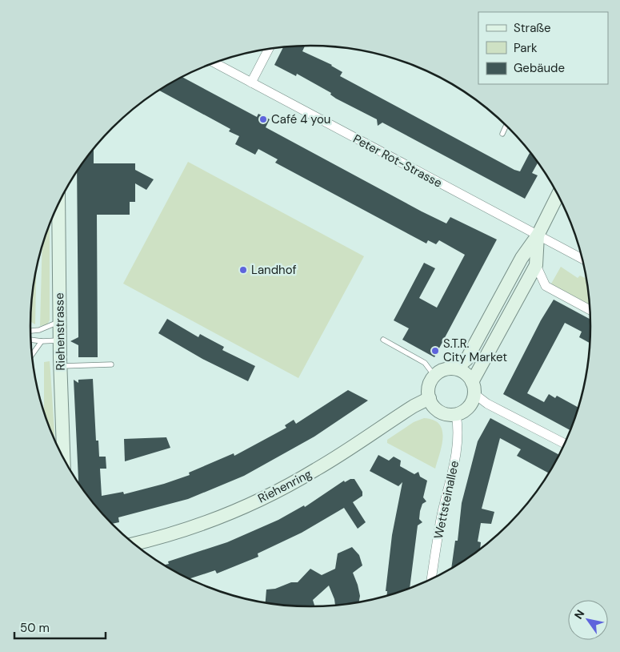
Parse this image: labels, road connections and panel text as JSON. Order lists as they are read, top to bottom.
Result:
{
  "streets": {
    "main road": ["Riehenstrasse", "Riehenring"],
    "street": ["Peter Rot-Strasse", "Wettsteinallee"]
  },
  "crossings": [
    ["Riehenring", "Wettsteinallee"]
  ],
  "places": ["Café 4 you", "Landhof", "S.T.R. City Market"],
  "legend": ["Straße", "Park", "Gebäude"],
  "scale_bar": "50 m",
  "north": "top left"
}
